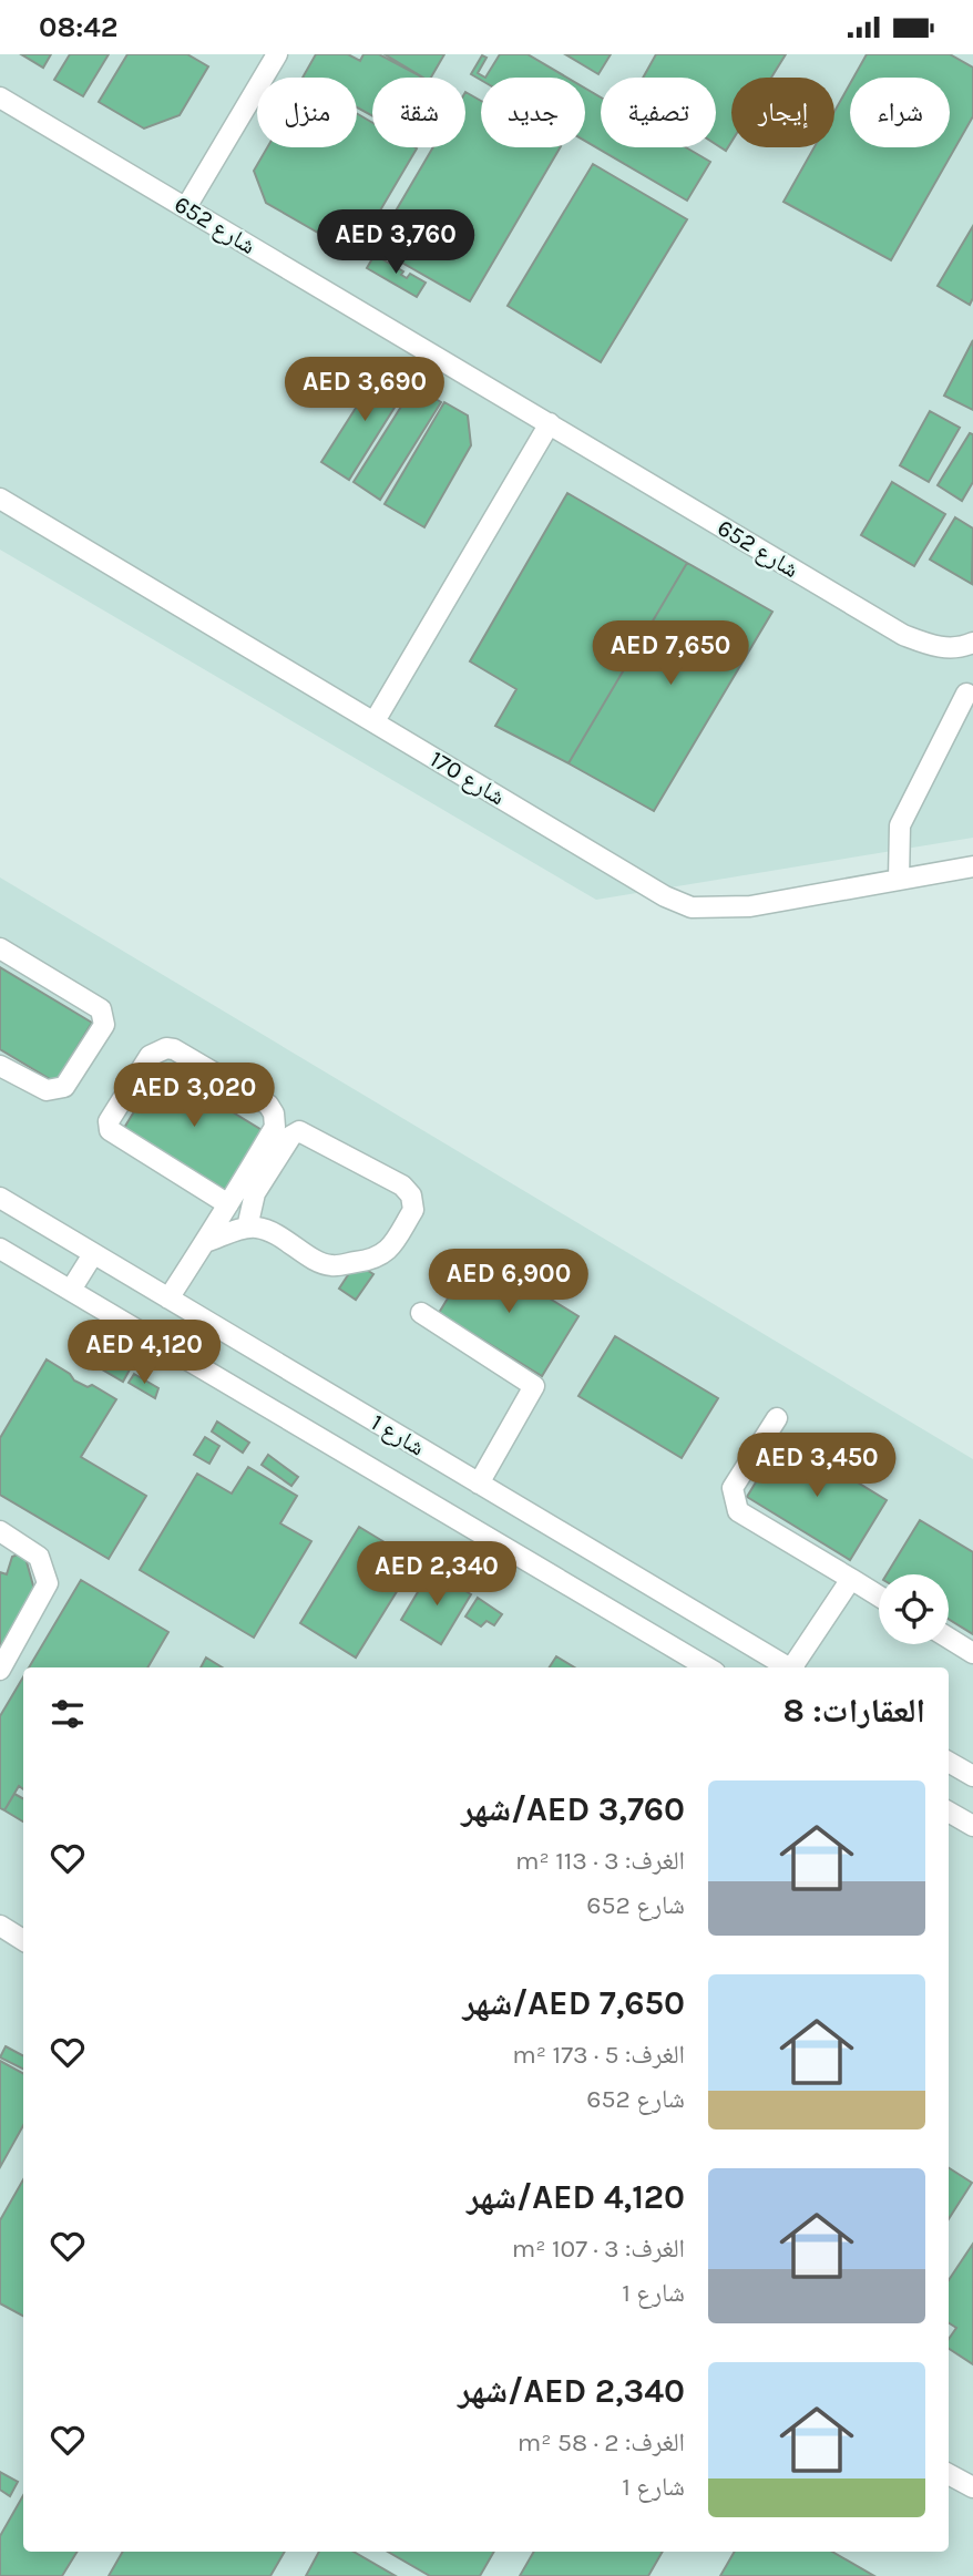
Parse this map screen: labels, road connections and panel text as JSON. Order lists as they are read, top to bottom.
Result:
{
  "streets": {
    "street": ["شارع 652", "شارع 170", "شارع 1"]
  },
  "page": {
    "status": "08:42",
    "chip": [
      "شراء",
      "إيجار",
      "تصفية",
      "جديد",
      "شقة",
      "منزل"
    ],
    "price": [
      "AED 3,760",
      "AED 3,690",
      "AED 7,650",
      "AED 3,020",
      "AED 6,900",
      "AED 4,120",
      "AED 3,450",
      "AED 2,340"
    ],
    "heading": "العقارات: 8",
    "list": [
      {
        "name": "AED 3,760/شهر",
        "note": "الغرف: 3 · 113 m² · شارع 652"
      },
      {
        "name": "AED 7,650/شهر",
        "note": "الغرف: 5 · 173 m² · شارع 652"
      },
      {
        "name": "AED 4,120/شهر",
        "note": "الغرف: 3 · 107 m² · شارع 1"
      },
      {
        "name": "AED 2,340/شهر",
        "note": "الغرف: 2 · 58 m² · شارع 1"
      }
    ]
  }
}
